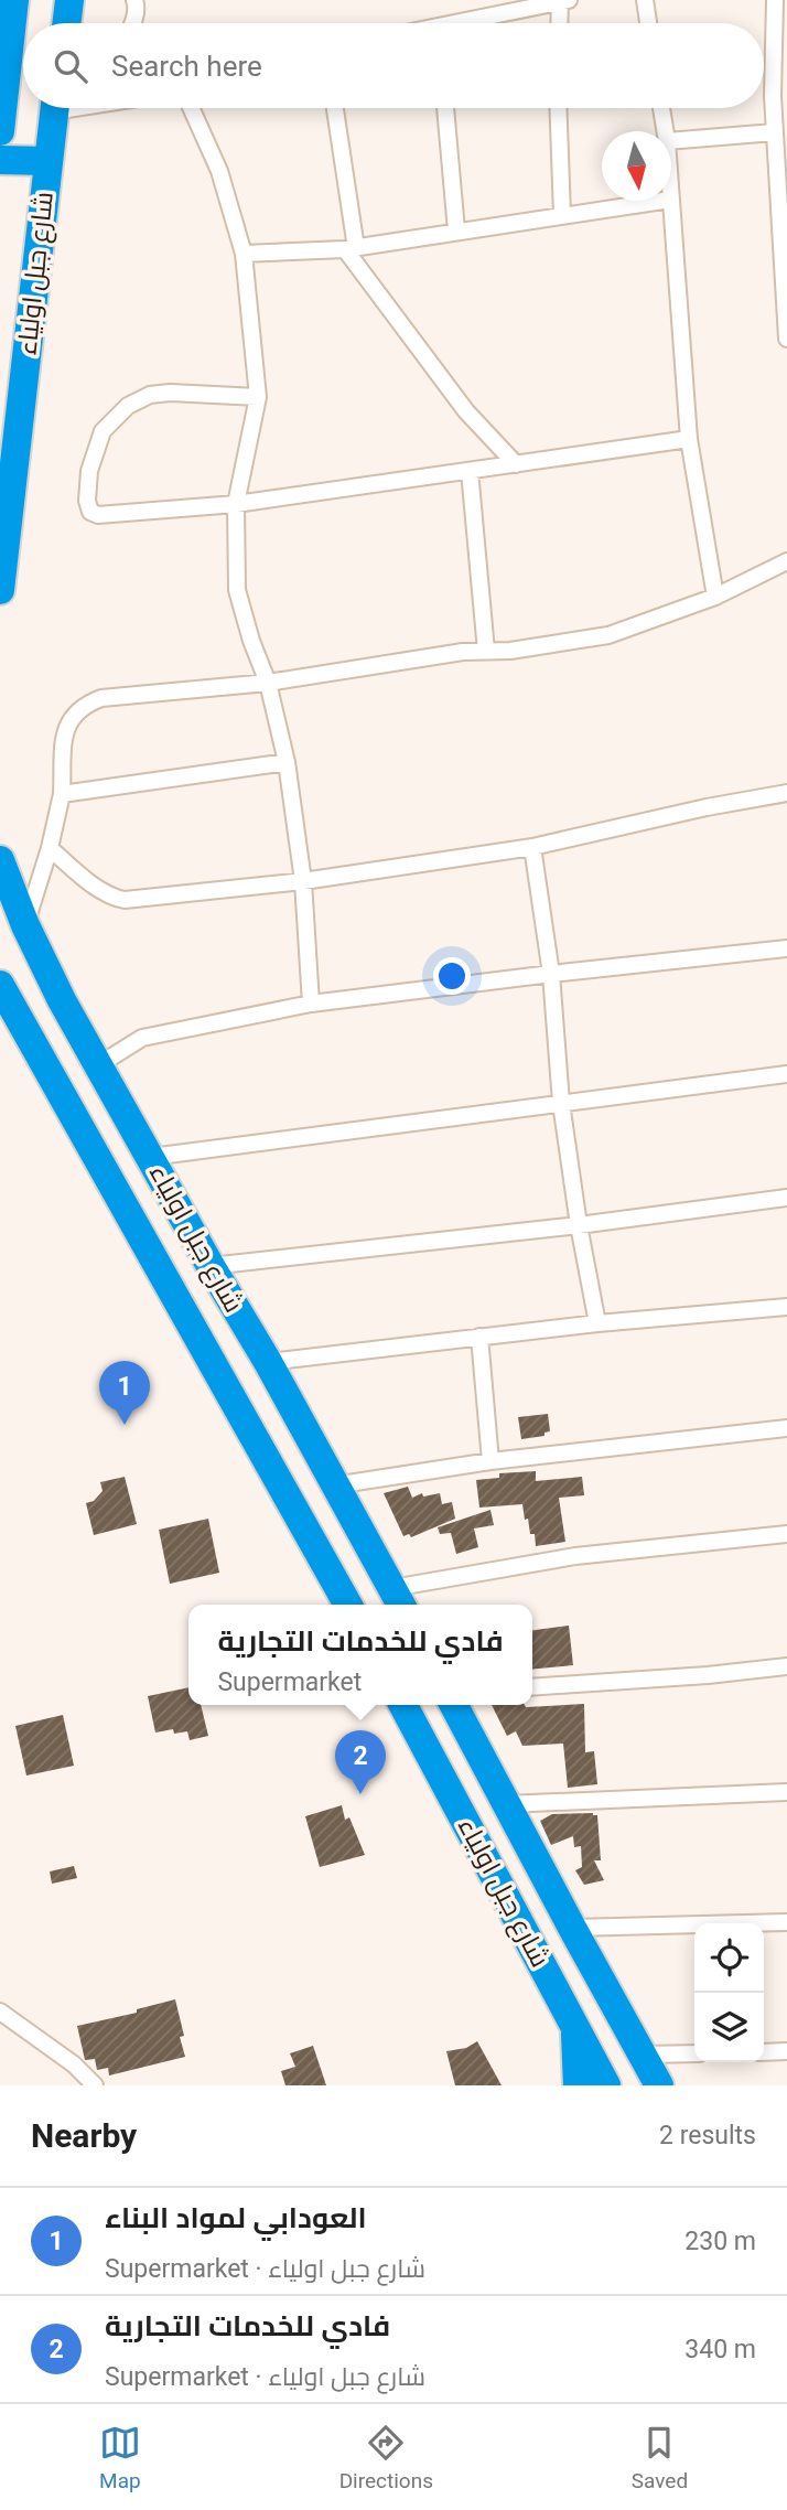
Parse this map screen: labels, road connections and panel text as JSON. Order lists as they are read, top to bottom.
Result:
{
  "streets": {
    "highway": ["شارع جبل اولياء"]
  },
  "north": "bottom",
  "page": {
    "search": "Search here",
    "pins": ["1", "2"],
    "popup": ["فادي للخدمات التجارية", "Supermarket"],
    "heading": ["Nearby", "2 results"],
    "list": [
      {
        "mark": "1",
        "name": "العودابي لمواد البناء",
        "note": "Supermarket · شارع جبل اولياء",
        "value": "230 m"
      },
      {
        "mark": "2",
        "name": "فادي للخدمات التجارية",
        "note": "Supermarket · شارع جبل اولياء",
        "value": "340 m"
      }
    ],
    "nav": ["Map", "Directions", "Saved"]
  }
}
